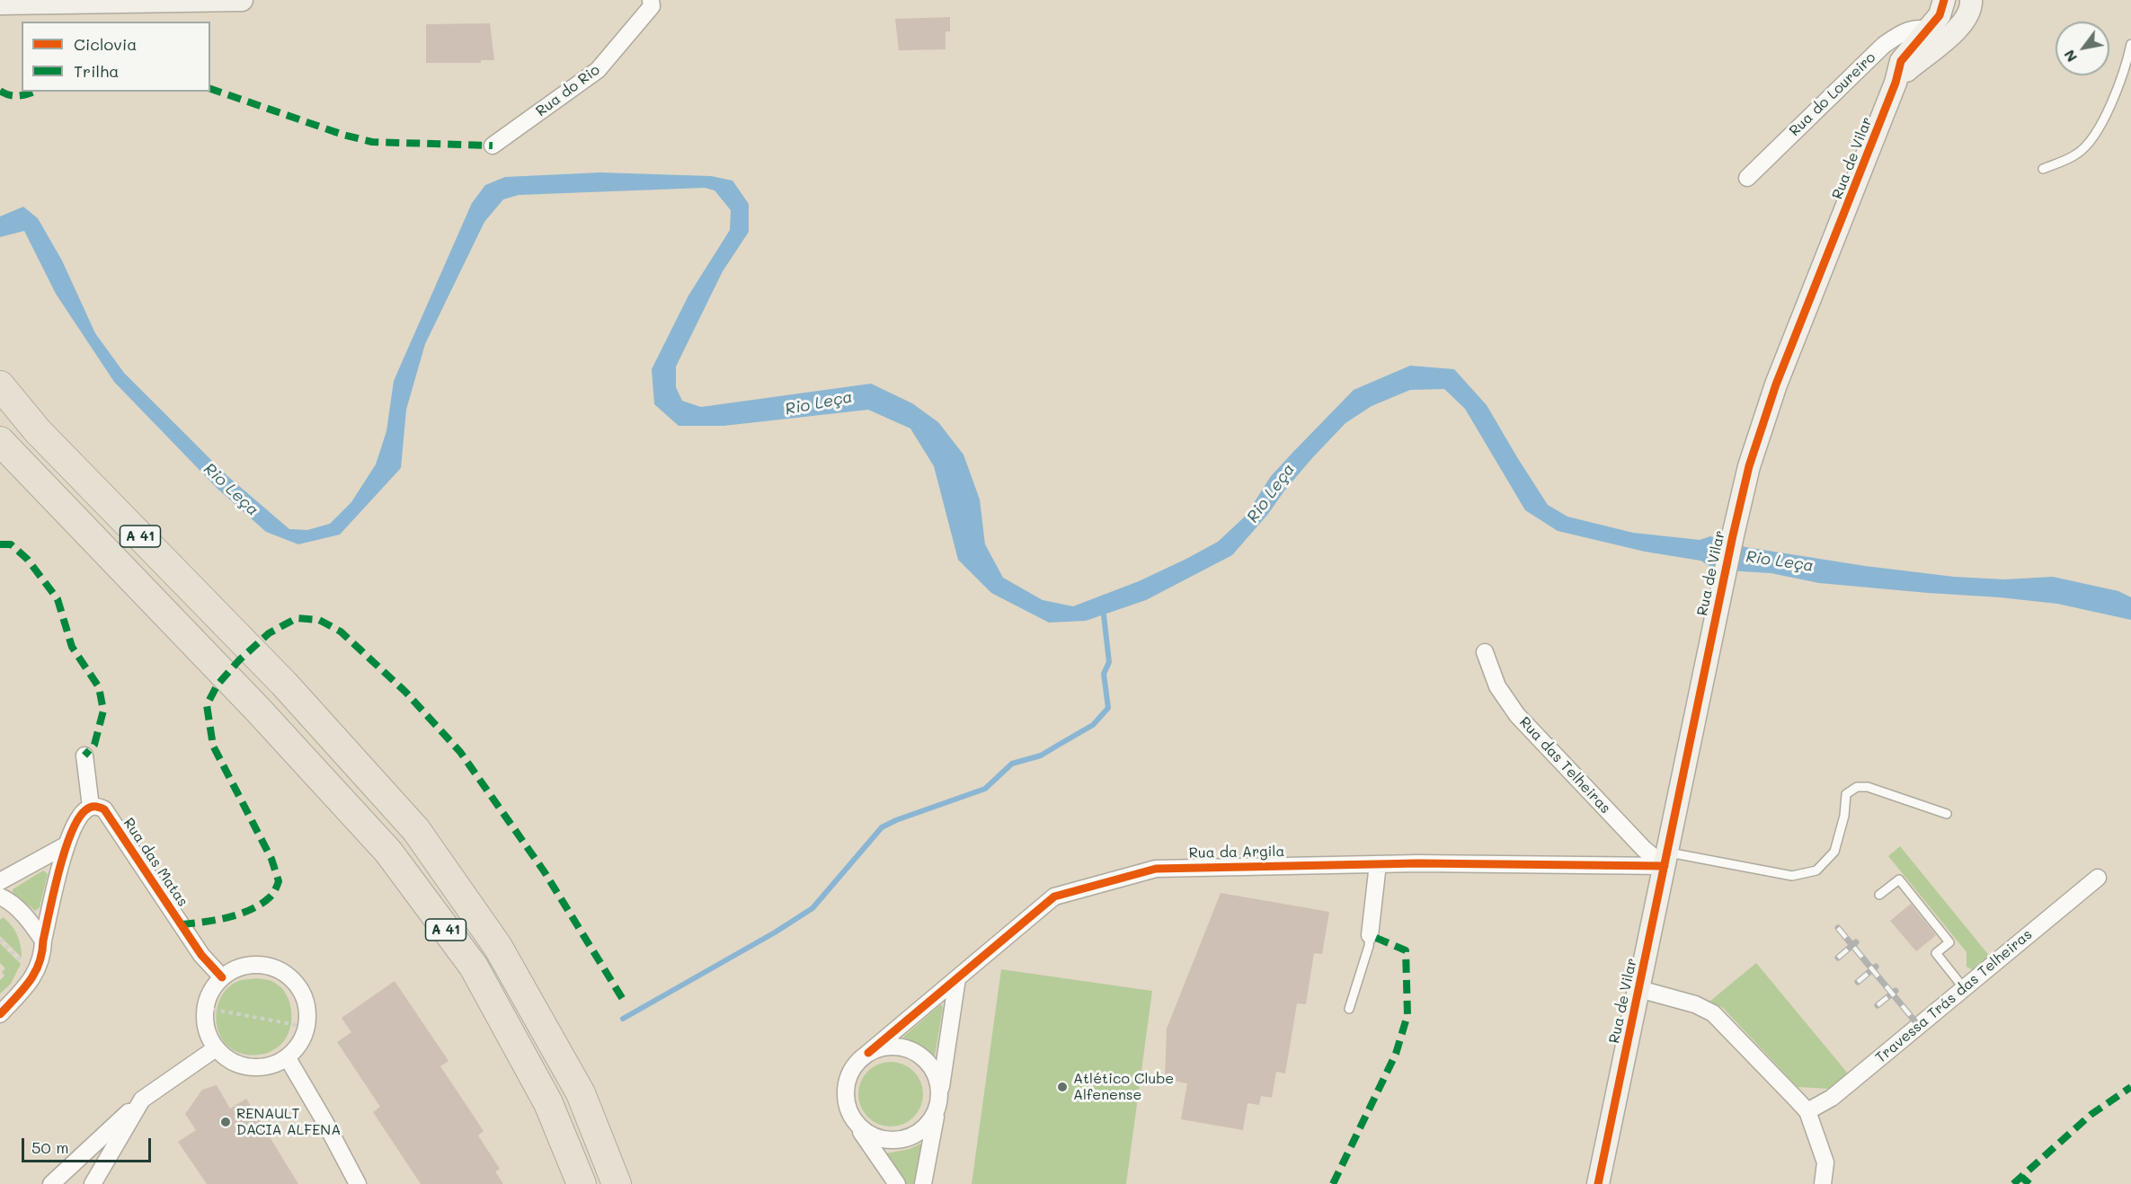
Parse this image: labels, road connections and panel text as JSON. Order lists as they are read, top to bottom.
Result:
{
  "streets": {
    "highway": ["A 41"],
    "street": [
      "Rua do Rio",
      "Rua do Loureiro",
      "Rua de Vilar",
      "Rua das Telheiras",
      "Rua da Argila",
      "Rua das Matas",
      "Travessa Trás das Telheiras"
    ]
  },
  "crossings": [
    ["Rua do Loureiro", "Rua de Vilar"],
    ["Rua de Vilar", "Rua das Telheiras"],
    ["Rua de Vilar", "Rua da Argila"],
    ["Rua das Telheiras", "Rua da Argila"]
  ],
  "water": ["Rio Leça"],
  "places": ["Atlético Clube Alfenense", "RENAULT DACIA ALFENA"],
  "legend": ["Ciclovia", "Trilha"],
  "scale_bar": "50 m",
  "north": "bottom left"
}
